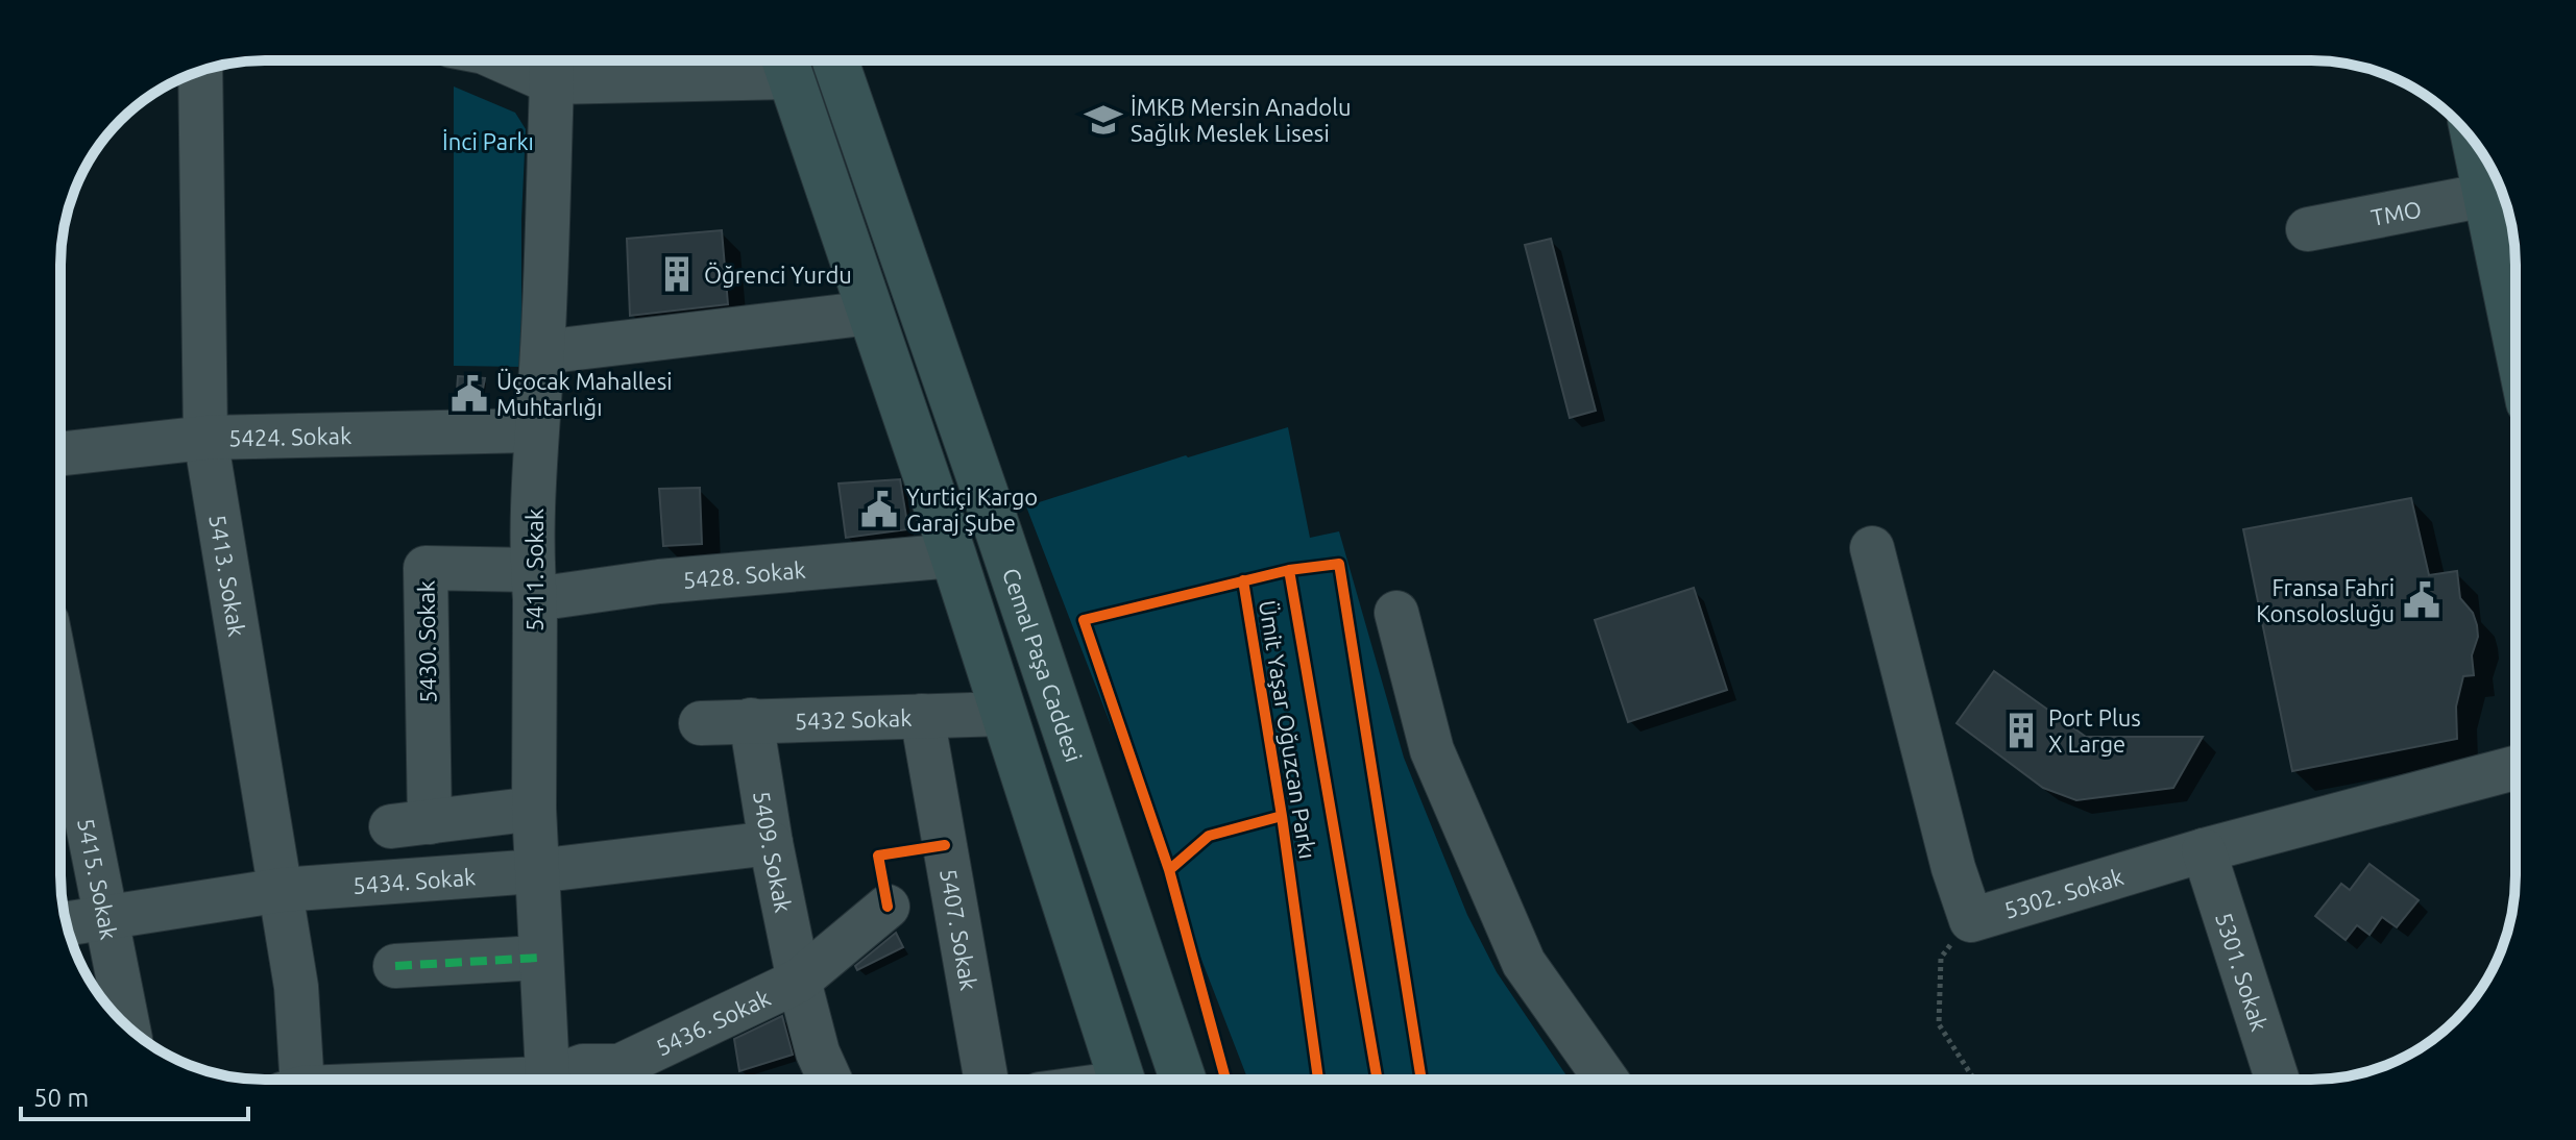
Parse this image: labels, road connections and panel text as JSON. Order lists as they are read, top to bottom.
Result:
{
  "streets": {
    "main road": ["Cemal Paşa Caddesi"],
    "street": [
      "TMO",
      "5424. Sokak",
      "5411. Sokak",
      "5428. Sokak",
      "5413. Sokak",
      "5430. Sokak",
      "5432 Sokak",
      "5409. Sokak",
      "5415. Sokak",
      "5434. Sokak",
      "5302. Sokak",
      "5407. Sokak",
      "5301. Sokak",
      "5436. Sokak"
    ],
    "cycle path": ["Ümit Yaşar Oğuzcan Parkı"]
  },
  "crossings": [
    ["5424. Sokak", "5411. Sokak"],
    ["5424. Sokak", "5413. Sokak"],
    ["5411. Sokak", "5428. Sokak"],
    ["5411. Sokak", "5430. Sokak"],
    ["5411. Sokak", "5434. Sokak"],
    ["5428. Sokak", "5430. Sokak"],
    ["5413. Sokak", "5434. Sokak"],
    ["5432 Sokak", "5409. Sokak"],
    ["5432 Sokak", "5407. Sokak"],
    ["5409. Sokak", "5434. Sokak"],
    ["5409. Sokak", "5436. Sokak"],
    ["5415. Sokak", "5434. Sokak"],
    ["5302. Sokak", "5301. Sokak"]
  ],
  "parks": ["İnci Parkı"],
  "places": {
    "school or university": ["İMKB Mersin Anadolu Sağlık Meslek Lisesi"],
    "building": ["Öğrenci Yurdu", "Port Plus X Large"],
    "public building": ["Üçocak Mahallesi Muhtarlığı", "Yurtiçi Kargo Garaj Şube", "Fransa Fahri Konsolosluğu"]
  },
  "scale_bar": "50 m"
}
